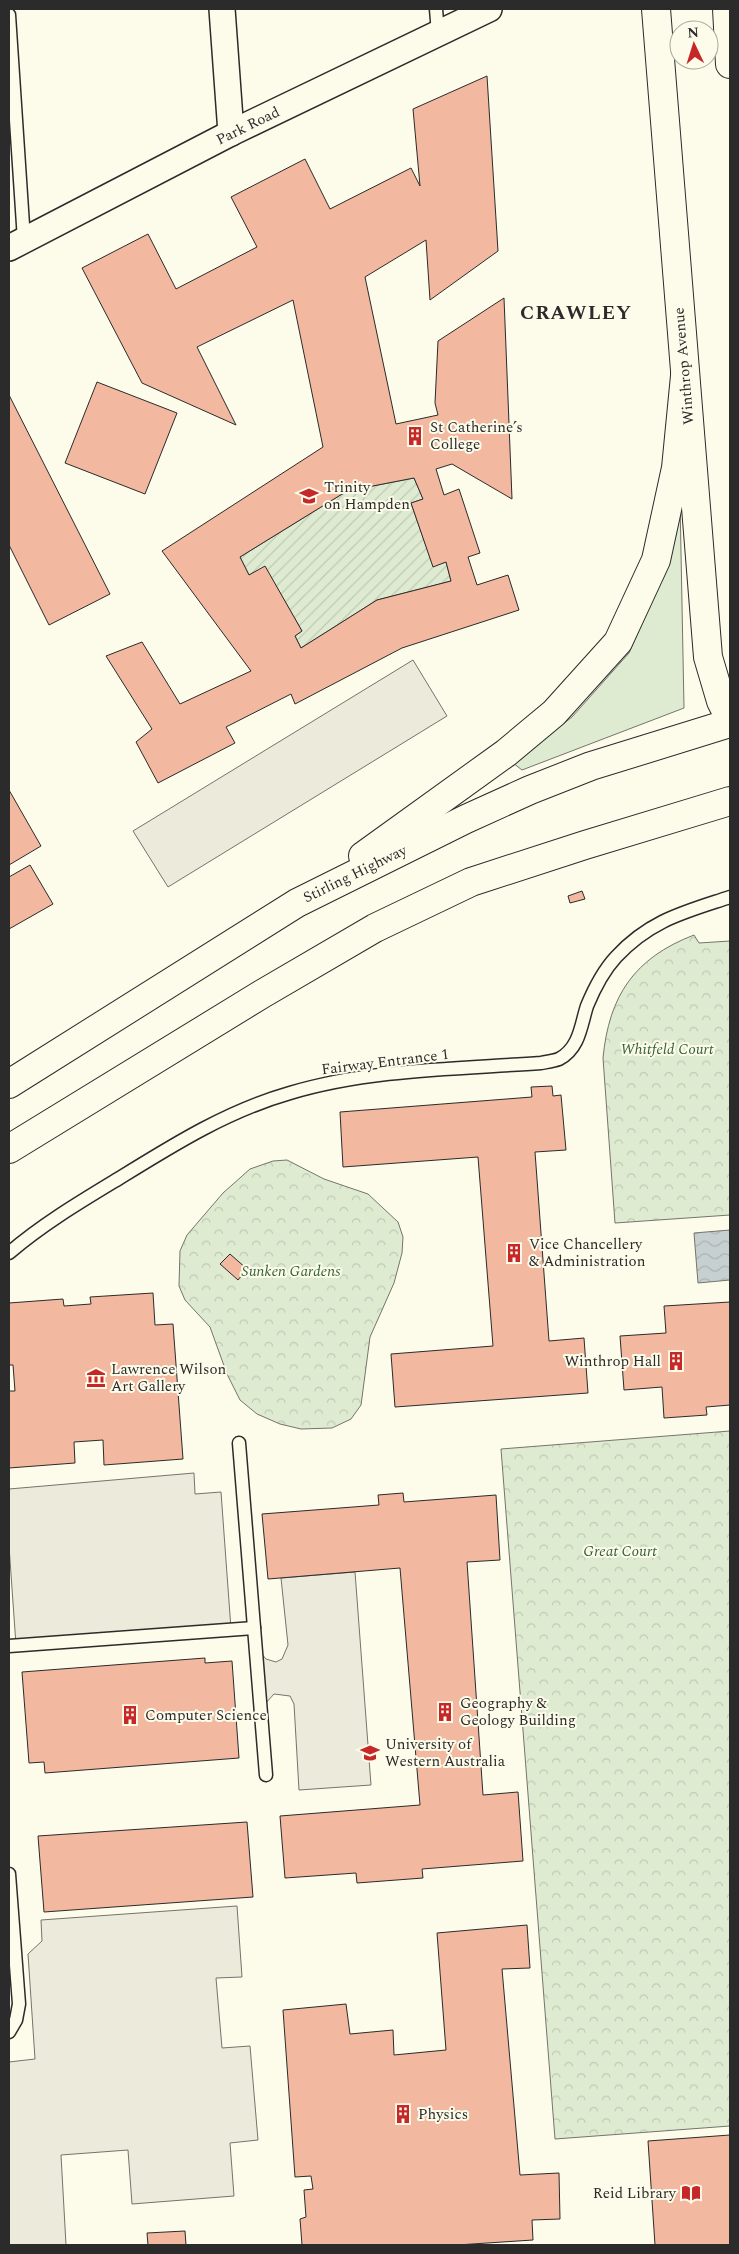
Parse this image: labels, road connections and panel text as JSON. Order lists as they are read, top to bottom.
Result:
{
  "streets": {
    "main road": ["Winthrop Avenue", "Stirling Highway"],
    "street": ["Park Road"],
    "lane": ["Fairway Entrance 1"]
  },
  "districts": ["CRAWLEY"],
  "parks": ["Whitfeld Court", "Sunken Gardens", "Great Court"],
  "places": {
    "building": [
      "St Catherine’s College",
      "Vice Chancellery & Administration",
      "Winthrop Hall",
      "Geography & Geology Building",
      "Computer Science",
      "Physics"
    ],
    "school or university": ["Trinity on Hampden", "University of Western Australia"],
    "museum": ["Lawrence Wilson Art Gallery"],
    "library": ["Reid Library"]
  },
  "north": "top"
}
